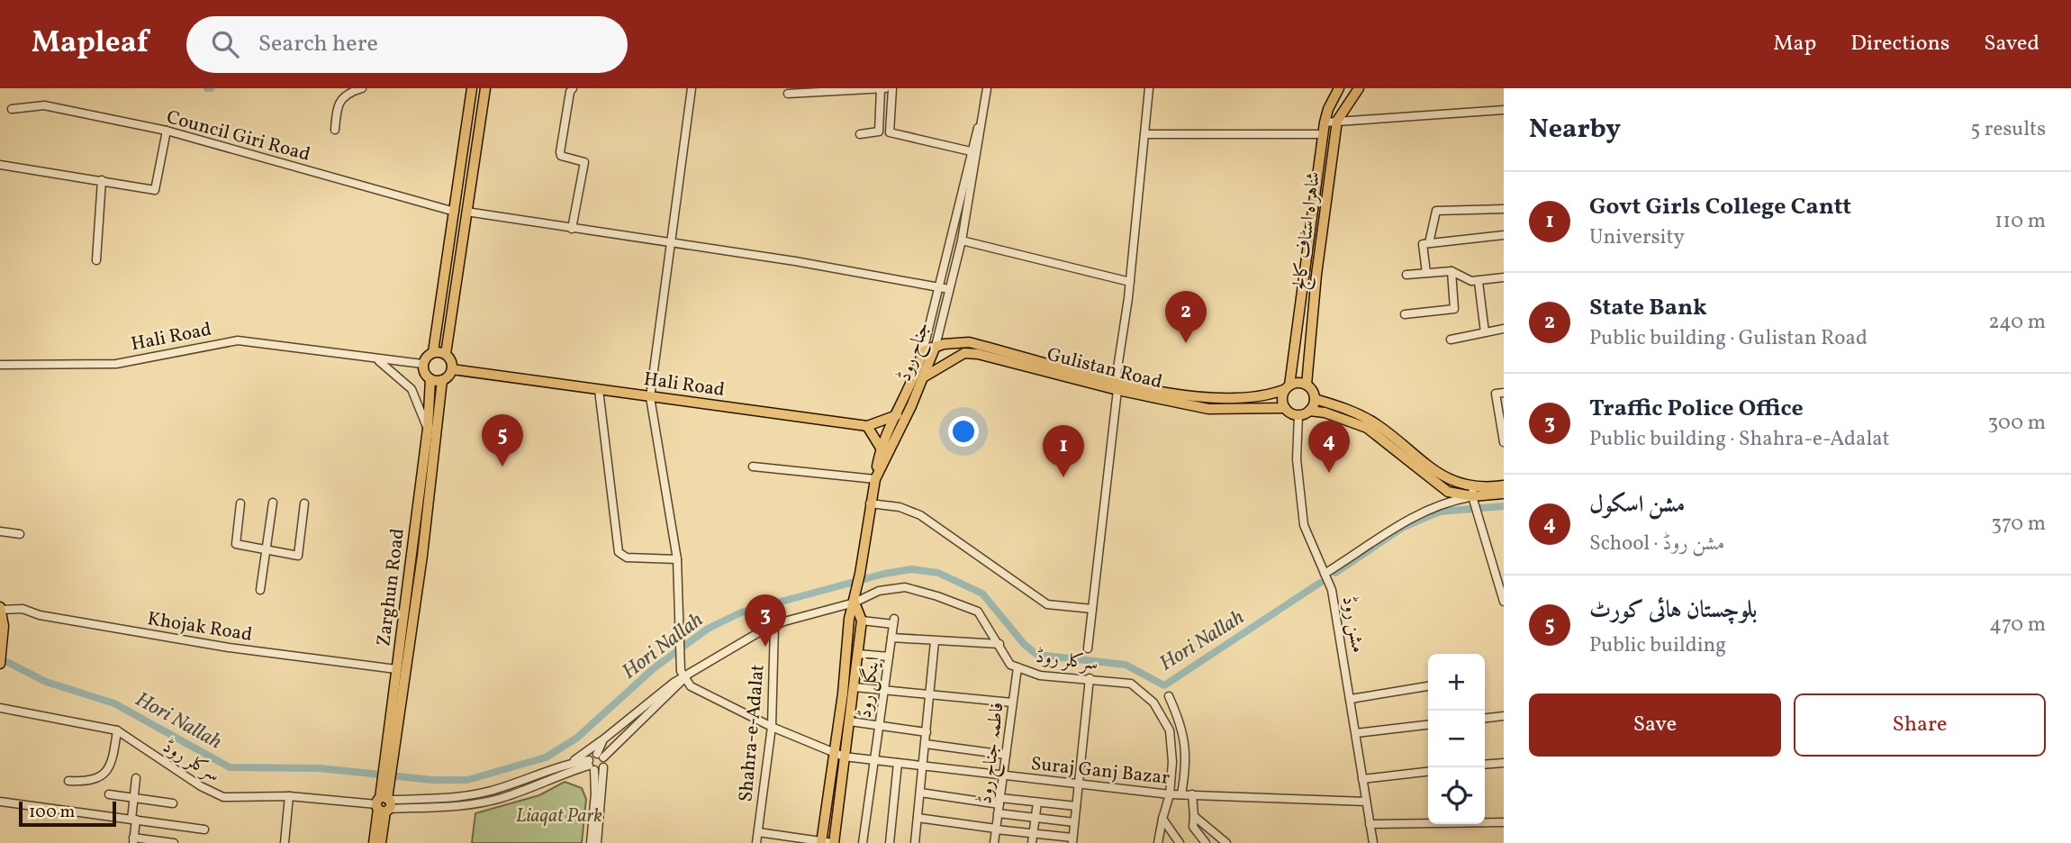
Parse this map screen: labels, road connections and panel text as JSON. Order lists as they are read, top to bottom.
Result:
{
  "streets": {
    "main road": [
      "شاہراہ اسٹاف کالج",
      "Hali Road",
      "جناح روڈ",
      "Gulistan Road",
      "Zarghun Road"
    ],
    "street": [
      "Council Giri Road",
      "مشن روڈ",
      "Khojak Road",
      "سرکلر روڈ",
      "اینگل روڈ",
      "Shahra-e-Adalat",
      "فاطمہ جناح روڈ",
      "Suraj Ganj Bazar"
    ]
  },
  "crossings": [
    ["شاہراہ اسٹاف کالج", "Gulistan Road"],
    ["شاہراہ اسٹاف کالج", "مشن روڈ"],
    ["Hali Road", "جناح روڈ"],
    ["Hali Road", "Zarghun Road"],
    ["جناح روڈ", "Gulistan Road"],
    ["جناح روڈ", "سرکلر روڈ"],
    ["جناح روڈ", "Suraj Ganj Bazar"],
    ["Gulistan Road", "مشن روڈ"],
    ["Zarghun Road", "Khojak Road"],
    ["Zarghun Road", "سرکلر روڈ"],
    ["مشن روڈ", "Suraj Ganj Bazar"],
    ["سرکلر روڈ", "Shahra-e-Adalat"],
    ["سرکلر روڈ", "فاطمہ جناح روڈ"],
    ["سرکلر روڈ", "Suraj Ganj Bazar"],
    ["اینگل روڈ", "Suraj Ganj Bazar"],
    ["Shahra-e-Adalat", "Suraj Ganj Bazar"],
    ["فاطمہ جناح روڈ", "Suraj Ganj Bazar"]
  ],
  "water": ["Hori Nallah"],
  "parks": ["Liaqat Park"],
  "scale_bar": "100 m",
  "page": {
    "header": "Mapleaf",
    "search": "Search here",
    "nav": ["Map", "Directions", "Saved"],
    "heading": ["Nearby", "5 results"],
    "list": [
      {
        "mark": "1",
        "name": "Govt Girls College Cantt",
        "note": "University",
        "value": "110 m"
      },
      {
        "mark": "2",
        "name": "State Bank",
        "note": "Public building · Gulistan Road",
        "value": "240 m"
      },
      {
        "mark": "3",
        "name": "Traffic Police Office",
        "note": "Public building · Shahra-e-Adalat",
        "value": "300 m"
      },
      {
        "mark": "4",
        "name": "مشن اسکول",
        "note": "School · مشن روڈ",
        "value": "370 m"
      },
      {
        "mark": "5",
        "name": "بلوچستان ہائی کورٹ",
        "note": "Public building",
        "value": "470 m"
      }
    ],
    "pins": [
      "2",
      "5",
      "4",
      "1",
      "3"
    ],
    "map_buttons": ["+", "−"],
    "buttons": ["Save", "Share"],
    "scale": "100 m"
  }
}
